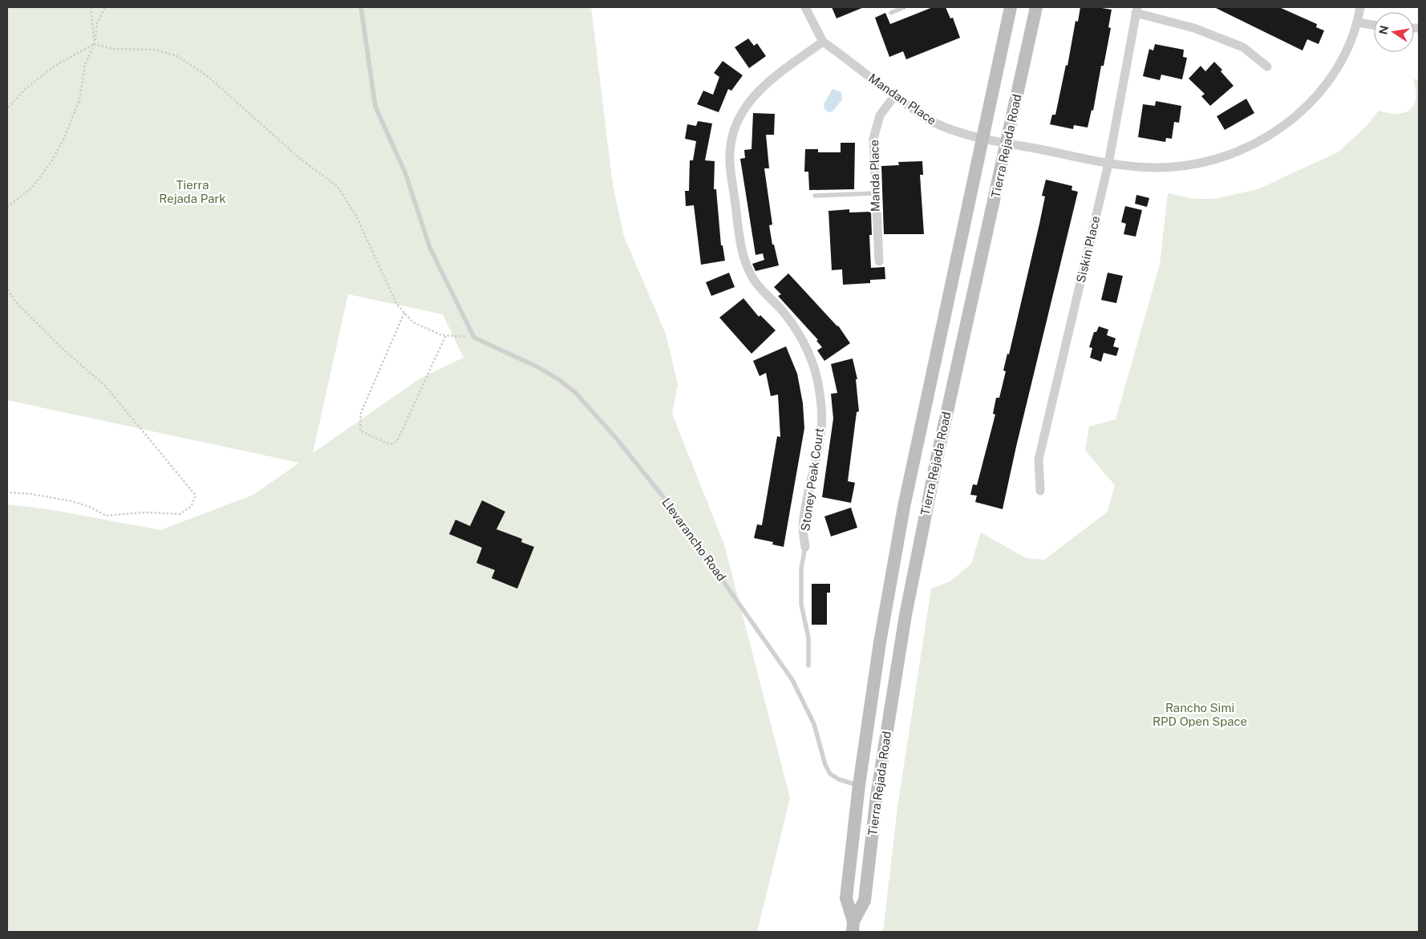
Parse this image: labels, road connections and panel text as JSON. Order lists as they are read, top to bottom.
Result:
{
  "streets": {
    "main road": ["Tierra Rejada Road"],
    "street": [
      "Mandan Place",
      "Manda Place",
      "Siskin Place",
      "Stoney Peak Court"
    ],
    "lane": ["Llevarancho Road"]
  },
  "crossings": [
    ["Mandan Place", "Tierra Rejada Road"],
    ["Mandan Place", "Manda Place"],
    ["Mandan Place", "Siskin Place"],
    ["Mandan Place", "Stoney Peak Court"],
    ["Tierra Rejada Road", "Llevarancho Road"]
  ],
  "parks": ["Tierra Rejada Park", "Rancho Simi RPD Open Space"],
  "north": "left"
}
